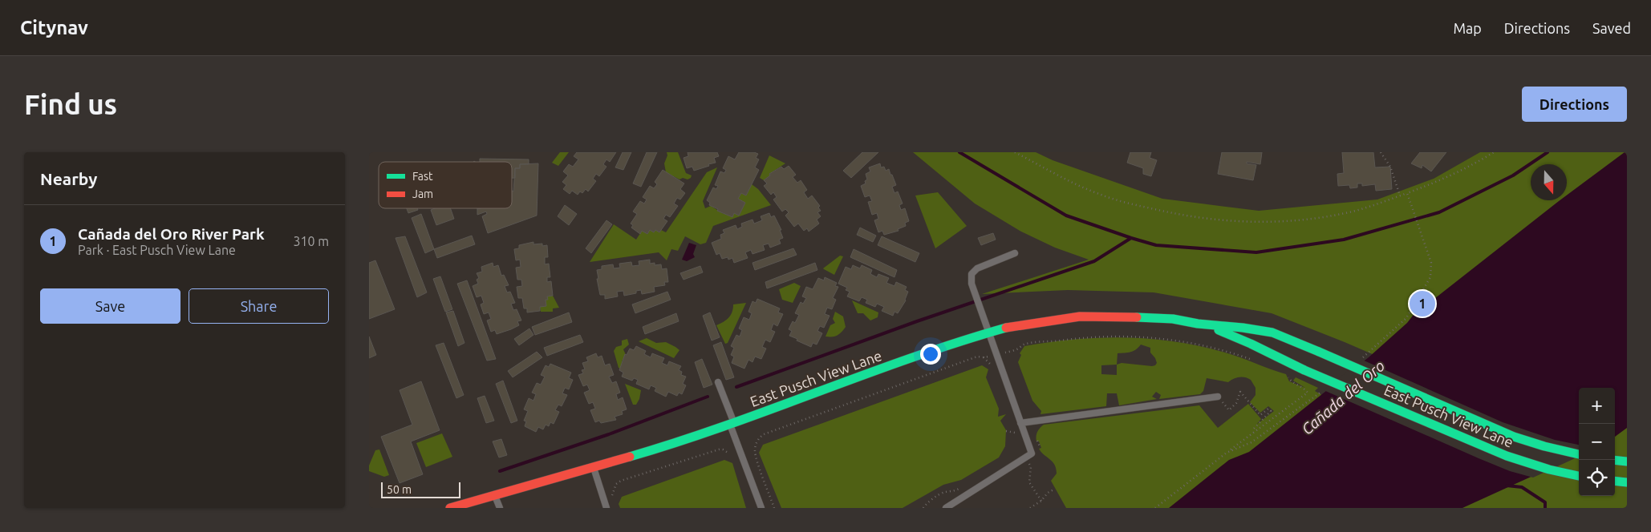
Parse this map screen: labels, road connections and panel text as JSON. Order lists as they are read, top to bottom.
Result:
{
  "streets": {
    "main road": ["East Pusch View Lane"]
  },
  "water": ["Cañada del Oro"],
  "legend": ["Fast", "Jam"],
  "scale_bar": "50 m",
  "north": "bottom",
  "page": {
    "header": "Citynav",
    "nav": ["Map", "Directions", "Saved"],
    "buttons": [
      "Directions",
      ["Save", "Share"]
    ],
    "title": "Find us",
    "heading": "Nearby",
    "list": [
      {
        "mark": "1",
        "name": "Cañada del Oro River Park",
        "note": "Park · East Pusch View Lane",
        "value": "310 m"
      }
    ],
    "pins": "1",
    "map_buttons": ["+", "−"],
    "scale": "50 m"
  }
}
